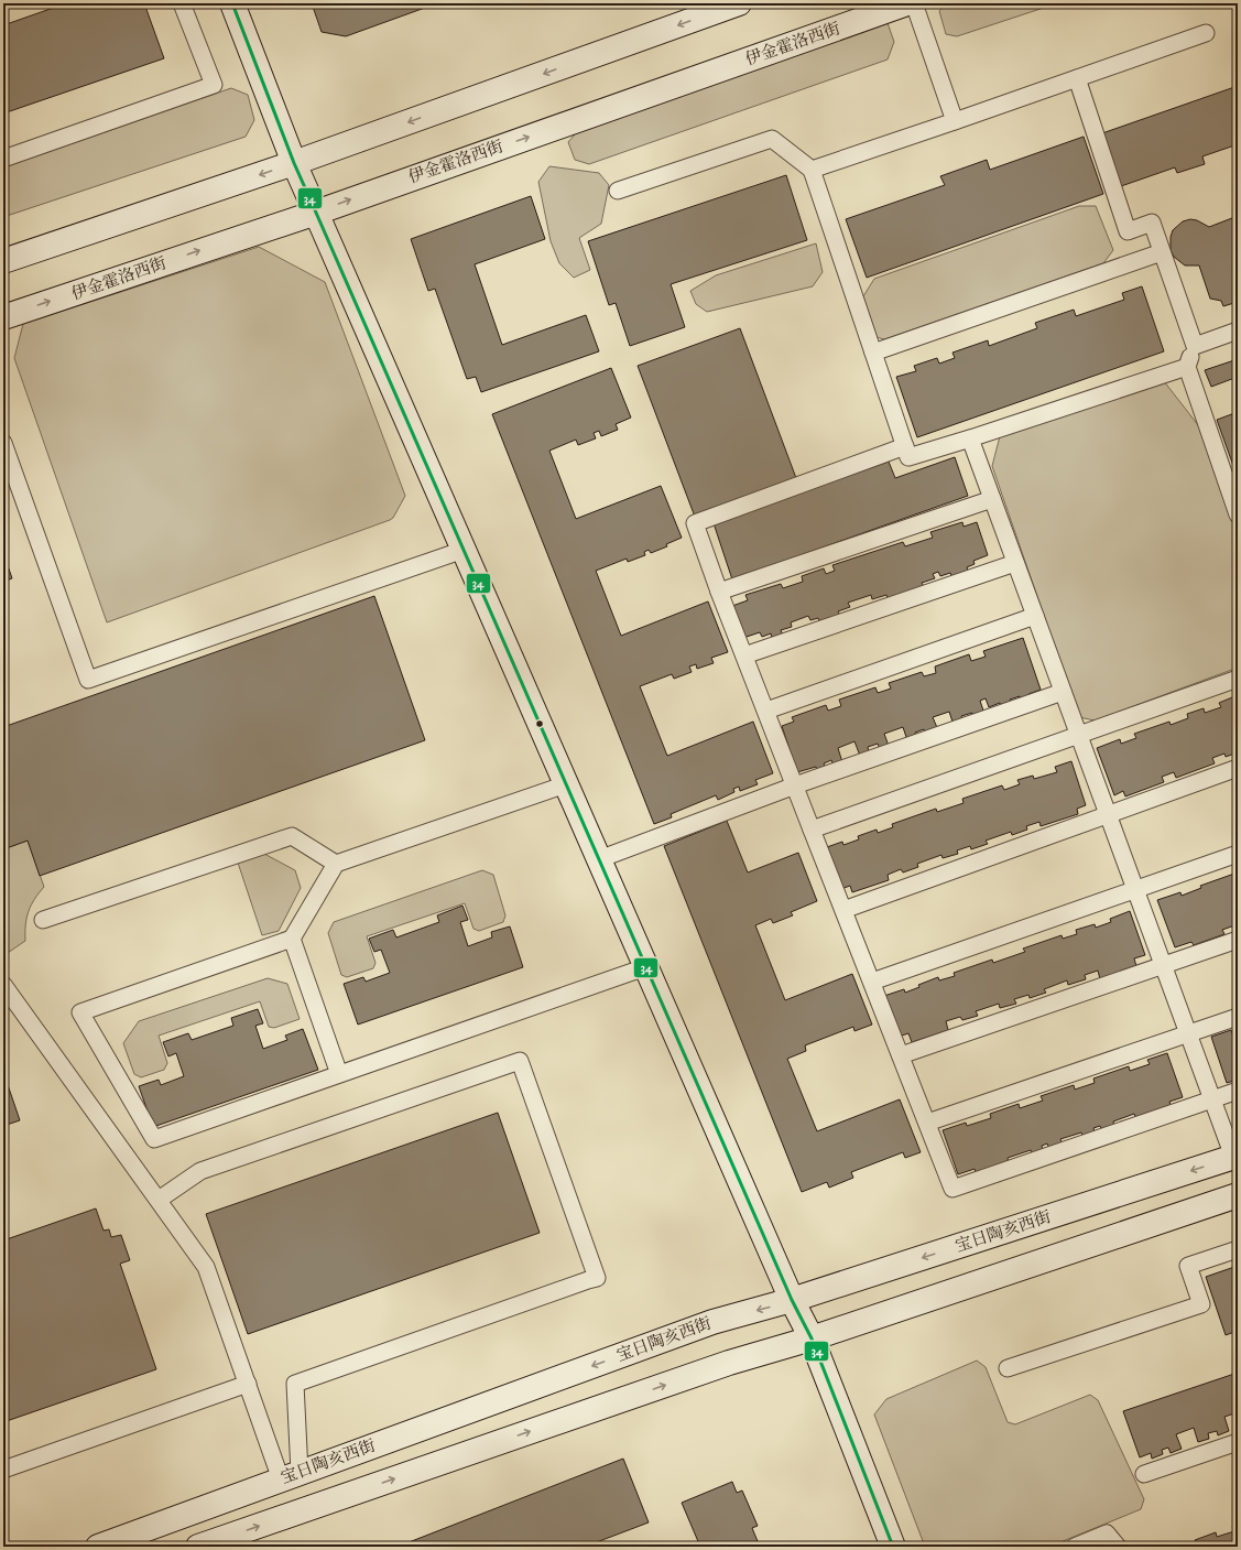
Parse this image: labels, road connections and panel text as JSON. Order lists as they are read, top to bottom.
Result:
{
  "streets": {
    "street": ["伊金霍洛西街", "宝日陶亥西街"]
  },
  "lines": ["transit line 34"]
}
